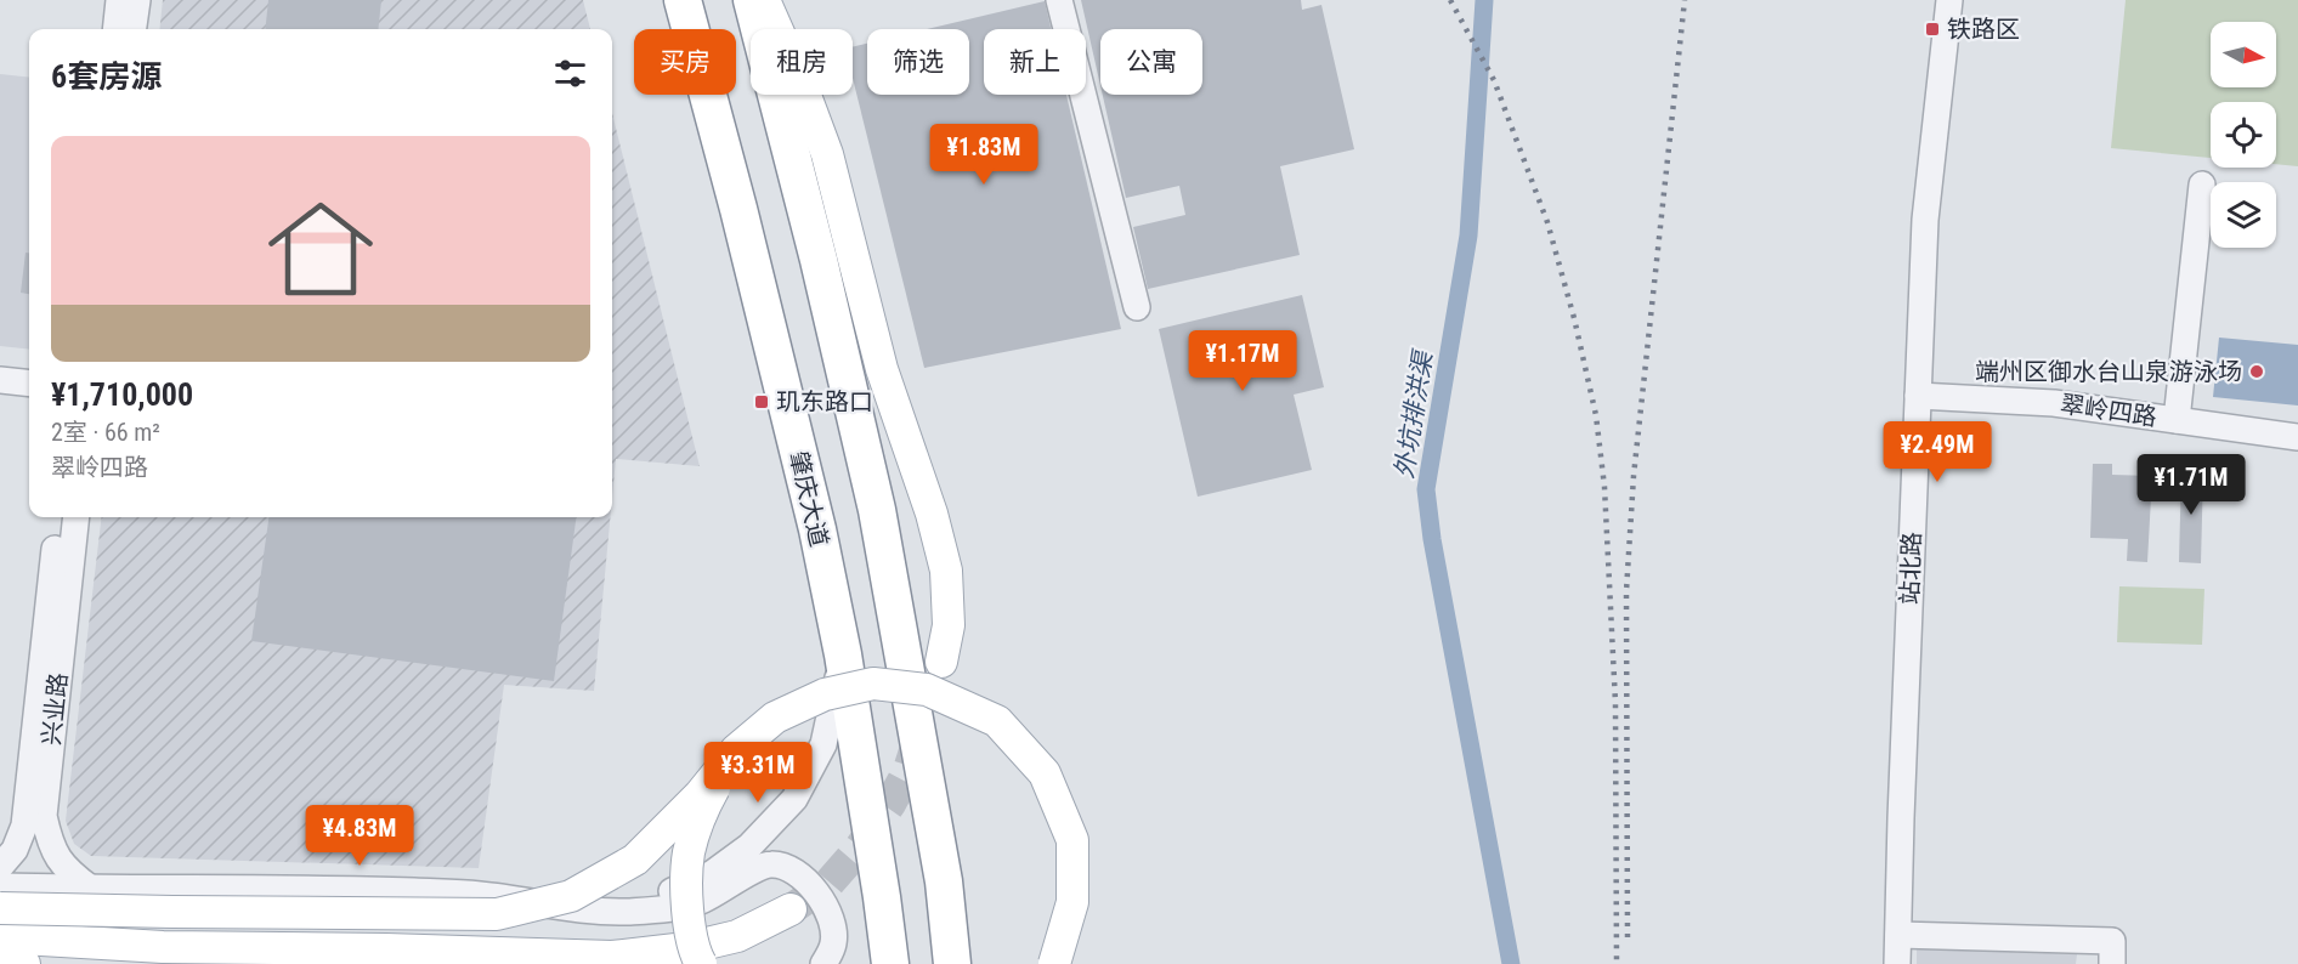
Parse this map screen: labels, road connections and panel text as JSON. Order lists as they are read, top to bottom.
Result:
{
  "streets": {
    "highway": ["肇庆大道"],
    "street": ["翠岭四路", "站北路", "兴业路"]
  },
  "crossings": [
    ["翠岭四路", "站北路"]
  ],
  "water": ["外坑排洪渠"],
  "places": {
    "transit": ["铁路区", "玑东路口"],
    "other": ["端州区御水台山泉游泳场"]
  },
  "north": "right",
  "page": {
    "chip": [
      "买房",
      "租房",
      "筛选",
      "新上",
      "公寓"
    ],
    "heading": "6套房源",
    "list": [
      {
        "name": "¥1,710,000",
        "note": "2室 · 66 m² · 翠岭四路"
      }
    ],
    "price": [
      "¥1.83M",
      "¥1.17M",
      "¥2.49M",
      "¥1.71M",
      "¥3.31M",
      "¥4.83M"
    ]
  }
}
